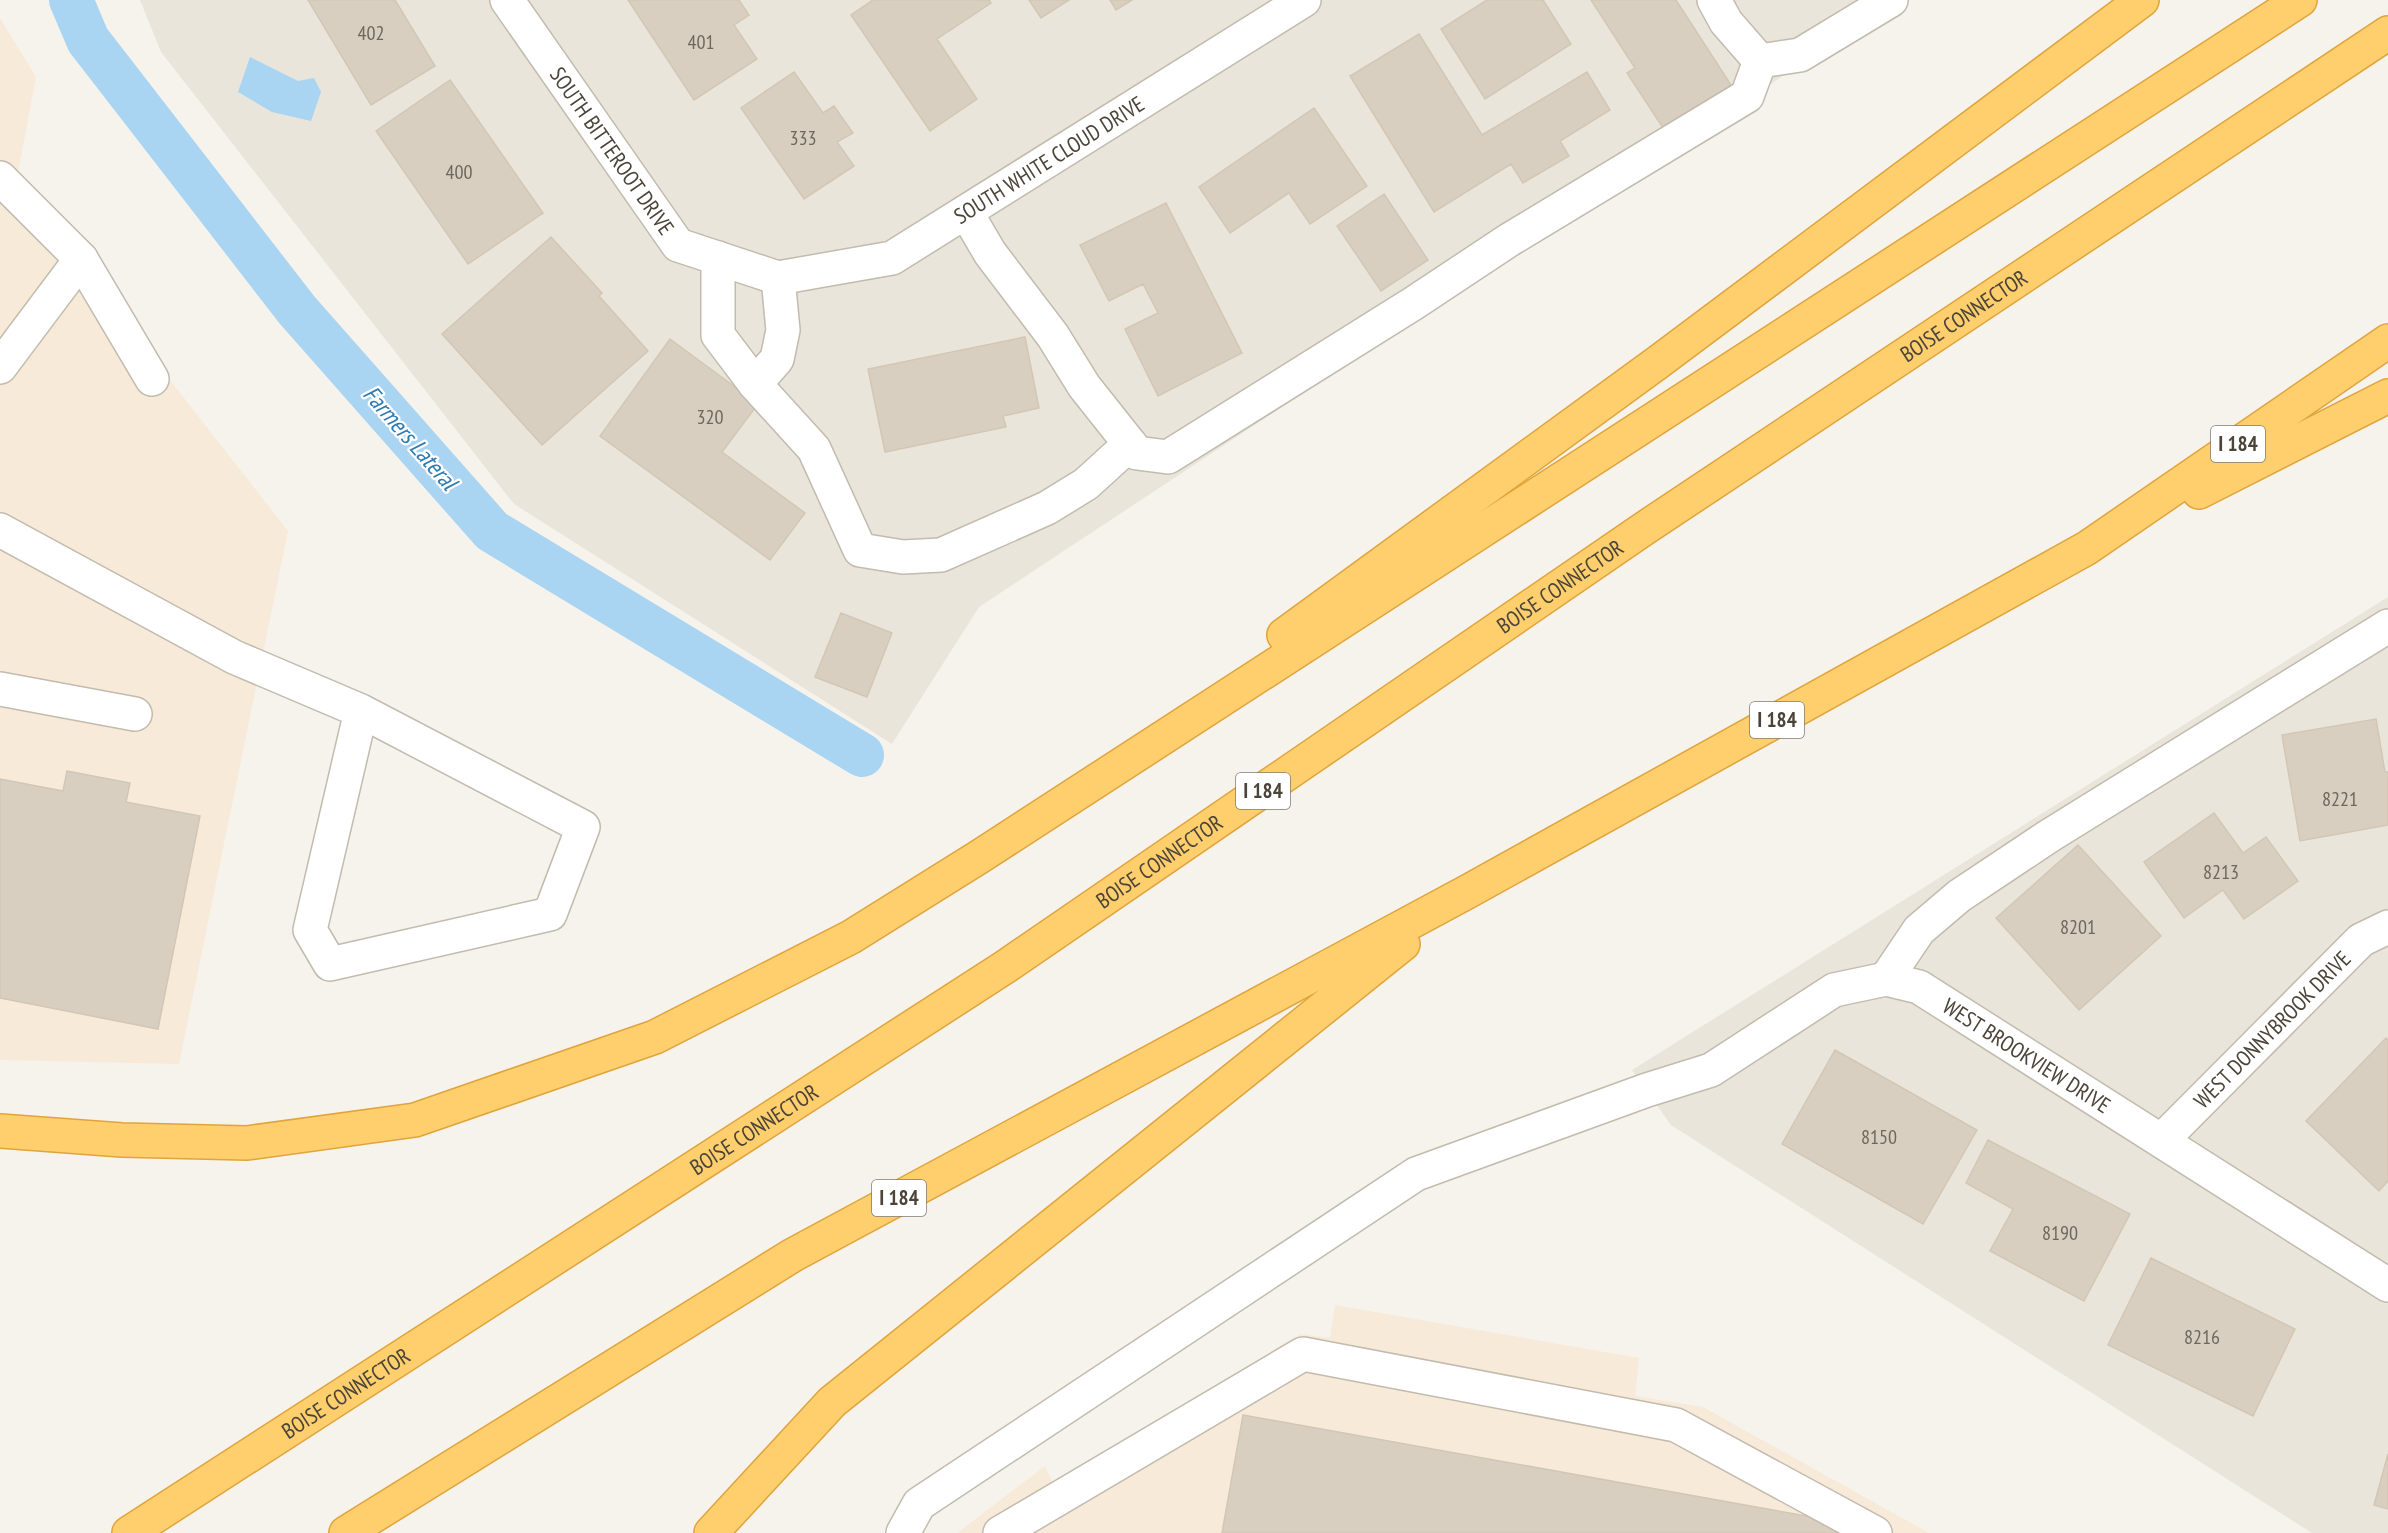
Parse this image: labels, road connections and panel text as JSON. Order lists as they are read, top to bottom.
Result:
{
  "streets": {
    "highway": ["BOISE CONNECTOR", "I 184"],
    "street": [
      "SOUTH BITTEROOT DRIVE",
      "SOUTH WHITE CLOUD DRIVE",
      "WEST DONNYBROOK DRIVE",
      "WEST BROOKVIEW DRIVE"
    ]
  },
  "crossings": [
    ["SOUTH BITTEROOT DRIVE", "SOUTH WHITE CLOUD DRIVE"],
    ["WEST DONNYBROOK DRIVE", "WEST BROOKVIEW DRIVE"]
  ],
  "water": ["Farmers Lateral"],
  "house_numbers": [
    "402",
    "401",
    "333",
    "400",
    "320",
    "8221",
    "8213",
    "8201",
    "8150",
    "8190",
    "8216"
  ]
}
